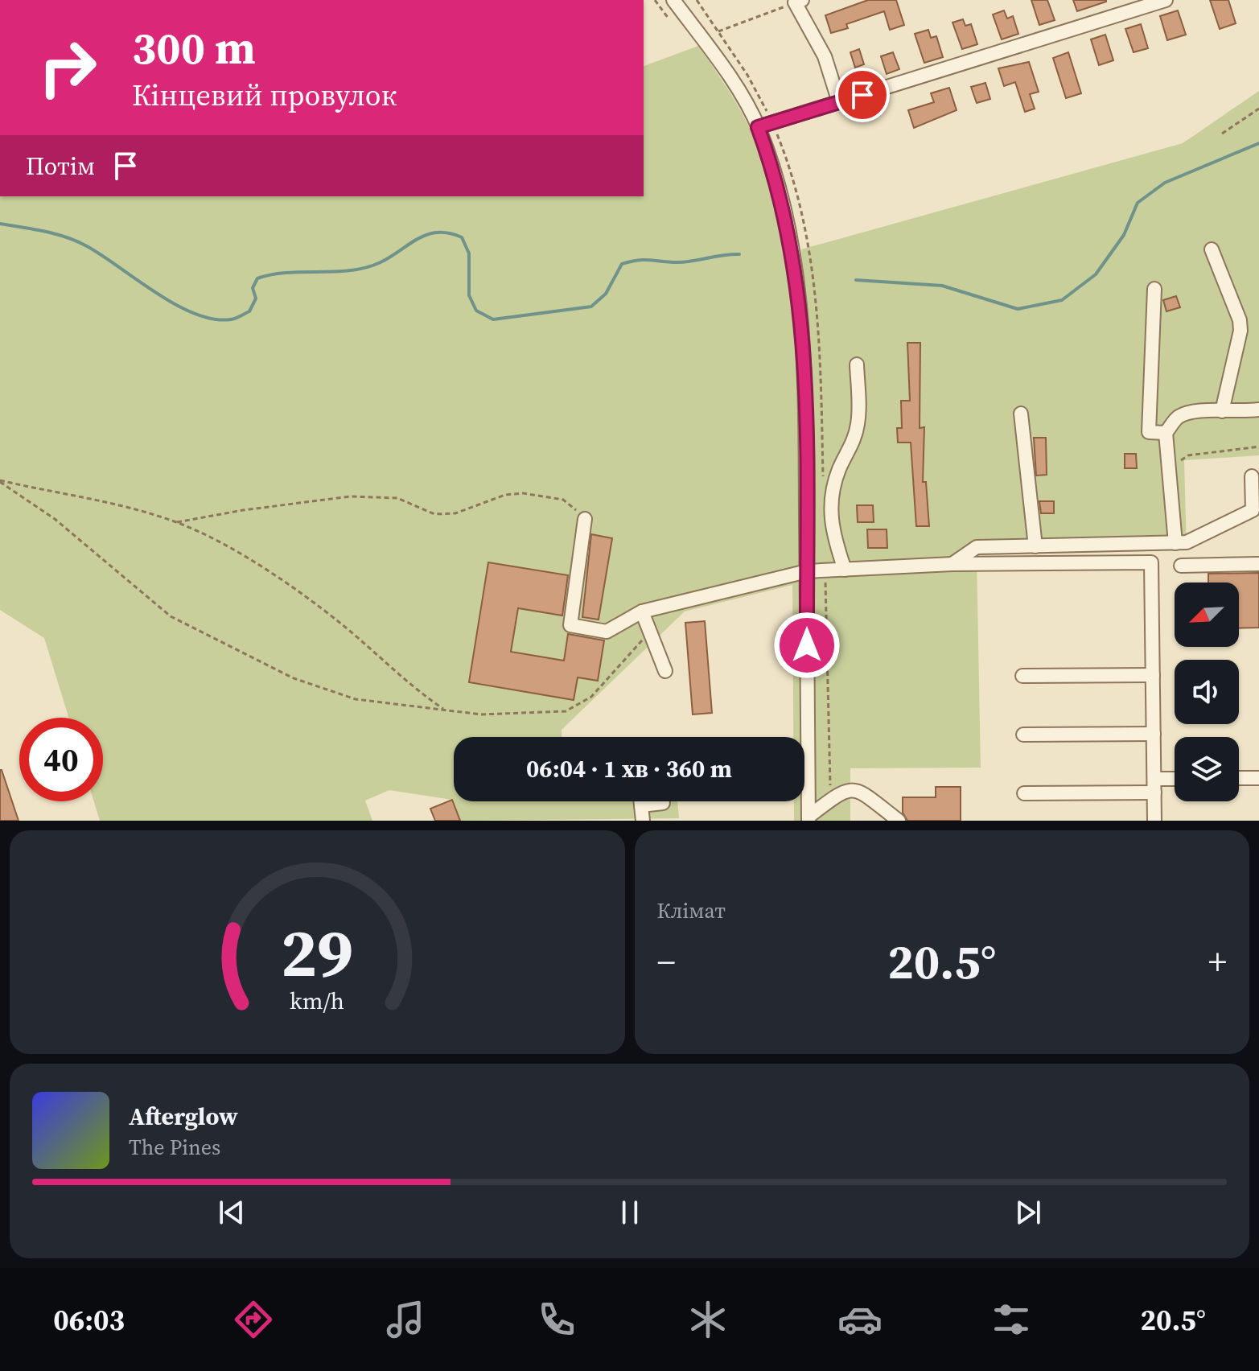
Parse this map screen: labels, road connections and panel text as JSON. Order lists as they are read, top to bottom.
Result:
{
  "north": "bottom left",
  "page": {
    "turn": ["300 m", "Кінцевий провулок"],
    "then": "Потім",
    "limit": "40",
    "trip": "06:04 · 1 хв · 360 m",
    "tile": "Клімат",
    "heat": ["−", "20.5°", "+"],
    "song": ["Afterglow", "The Pines"],
    "tabs": ["06:03", "20.5°"],
    "gauge": ["29", "km/h"]
  }
}
